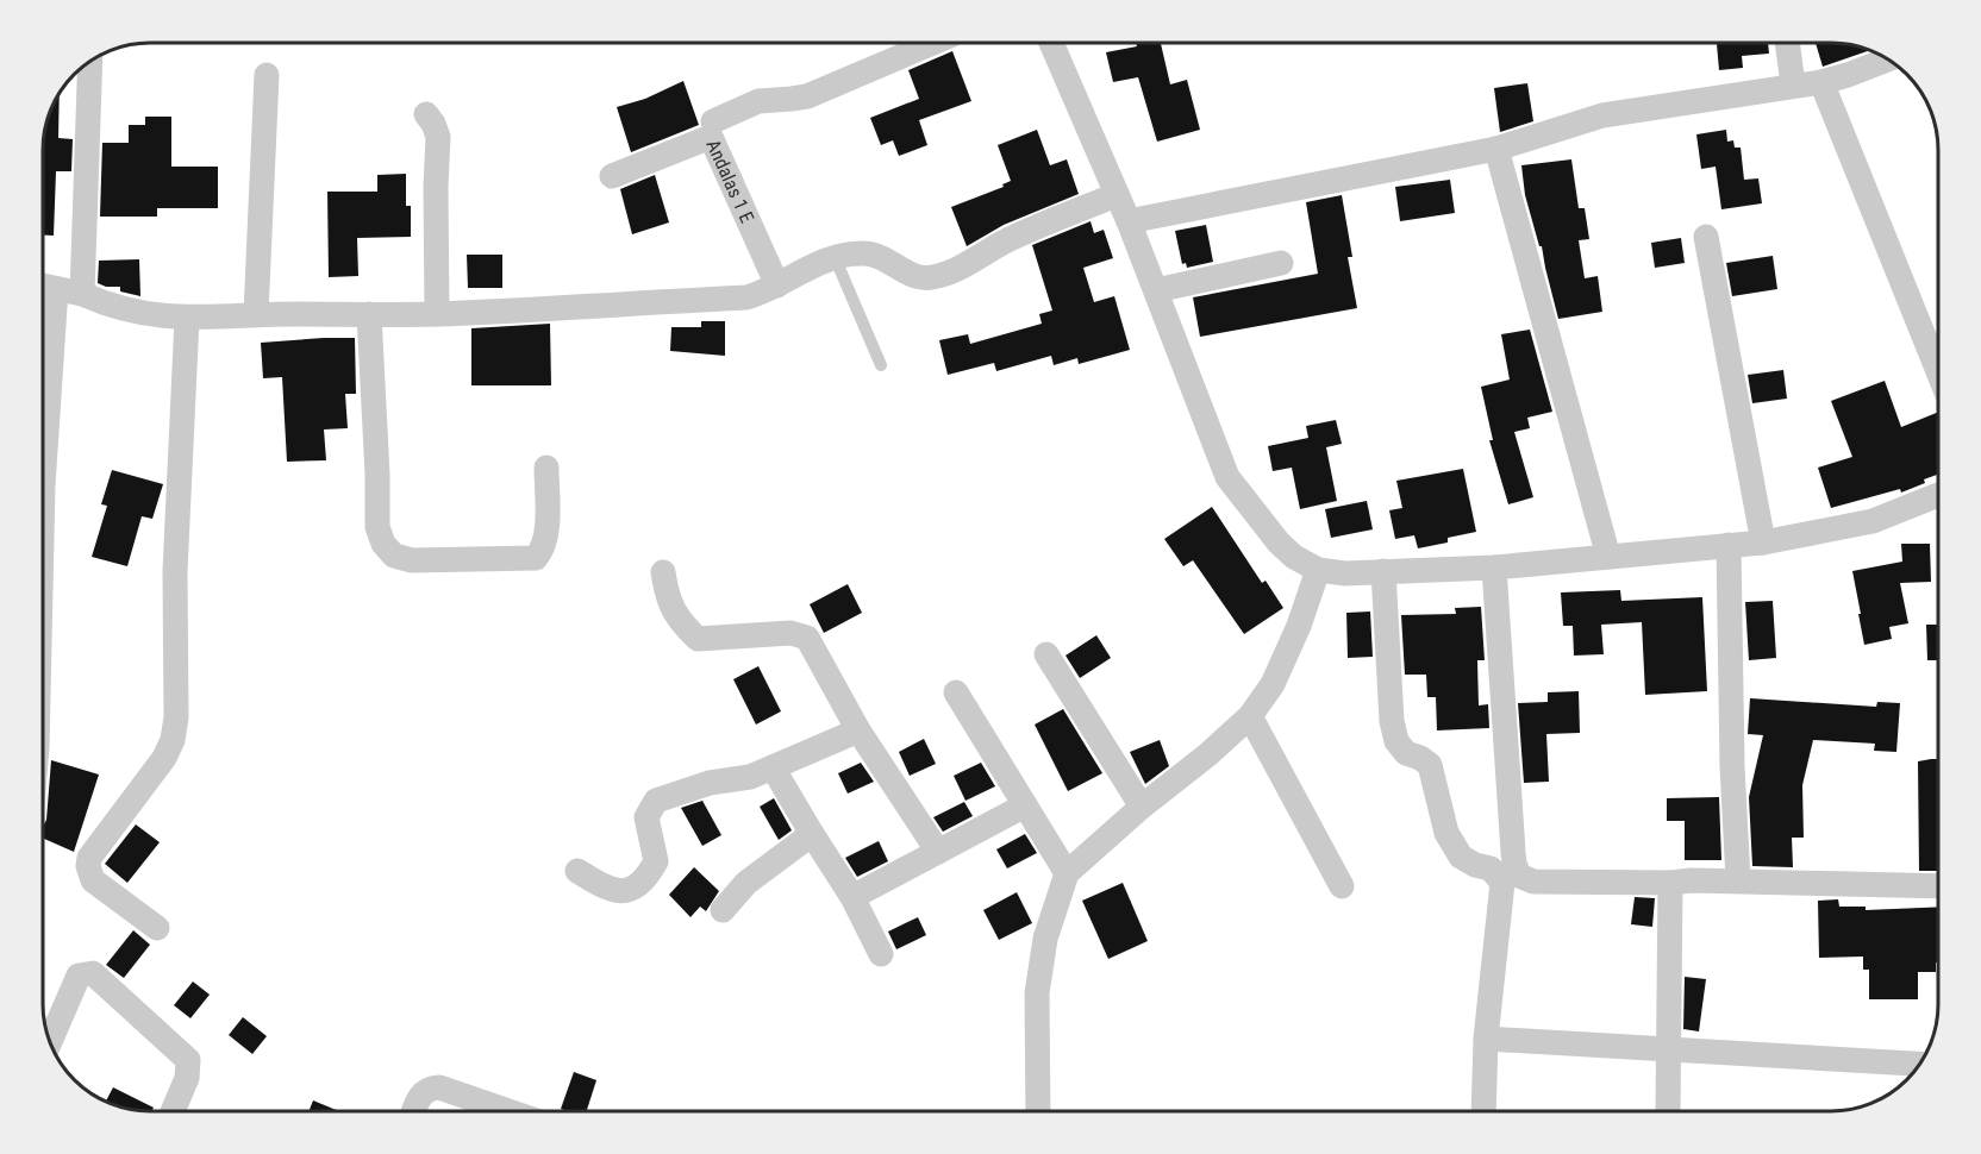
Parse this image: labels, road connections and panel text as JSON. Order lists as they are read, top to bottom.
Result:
{
  "streets": {
    "street": ["Andalas 1 E"]
  }
}
